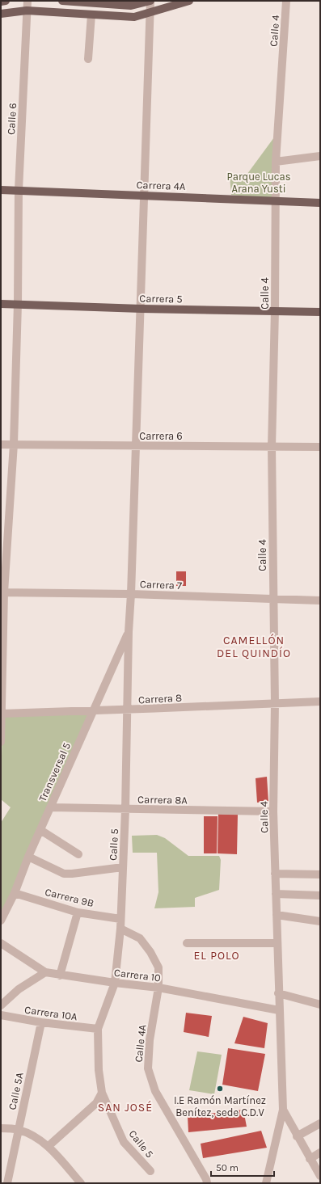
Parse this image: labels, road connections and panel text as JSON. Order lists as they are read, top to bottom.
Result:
{
  "streets": {
    "main road": ["Carrera 4A", "Carrera 5"],
    "street": [
      "Calle 4",
      "Calle 6",
      "Carrera 6",
      "Carrera 7",
      "Carrera 8",
      "Transversal 5",
      "Carrera 8A",
      "Calle 5",
      "Carrera 9B",
      "Carrera 10",
      "Carrera 10A",
      "Calle 4A",
      "Calle 5A"
    ]
  },
  "crossings": [
    ["Calle 4", "Carrera 4A"],
    ["Calle 4", "Carrera 5"],
    ["Calle 4", "Carrera 6"],
    ["Calle 4", "Carrera 7"],
    ["Calle 4", "Carrera 8"],
    ["Calle 4", "Carrera 8A"],
    ["Calle 4", "Carrera 10"],
    ["Calle 6", "Carrera 4A"],
    ["Calle 6", "Carrera 5"],
    ["Calle 6", "Carrera 6"],
    ["Calle 6", "Carrera 7"],
    ["Calle 6", "Carrera 8"],
    ["Carrera 4A", "Calle 5"],
    ["Carrera 5", "Calle 5"],
    ["Carrera 6", "Calle 5"],
    ["Carrera 7", "Calle 5"],
    ["Carrera 8", "Transversal 5"],
    ["Carrera 8", "Calle 5"],
    ["Transversal 5", "Carrera 8A"],
    ["Transversal 5", "Calle 5"],
    ["Transversal 5", "Carrera 9B"],
    ["Carrera 8A", "Calle 5"],
    ["Calle 5", "Carrera 9B"],
    ["Calle 5", "Carrera 10"],
    ["Calle 5", "Carrera 10A"],
    ["Calle 5", "Calle 4A"],
    ["Carrera 10", "Calle 4A"],
    ["Carrera 10A", "Calle 5A"]
  ],
  "districts": ["CAMELLÓN DEL QUINDÍO", "EL POLO", "SAN JOSÉ"],
  "parks": ["Parque Lucas Arana Yusti"],
  "places": ["I.E Ramón Martínez Benítez, sede C.D.V"],
  "scale_bar": "50 m"
}
